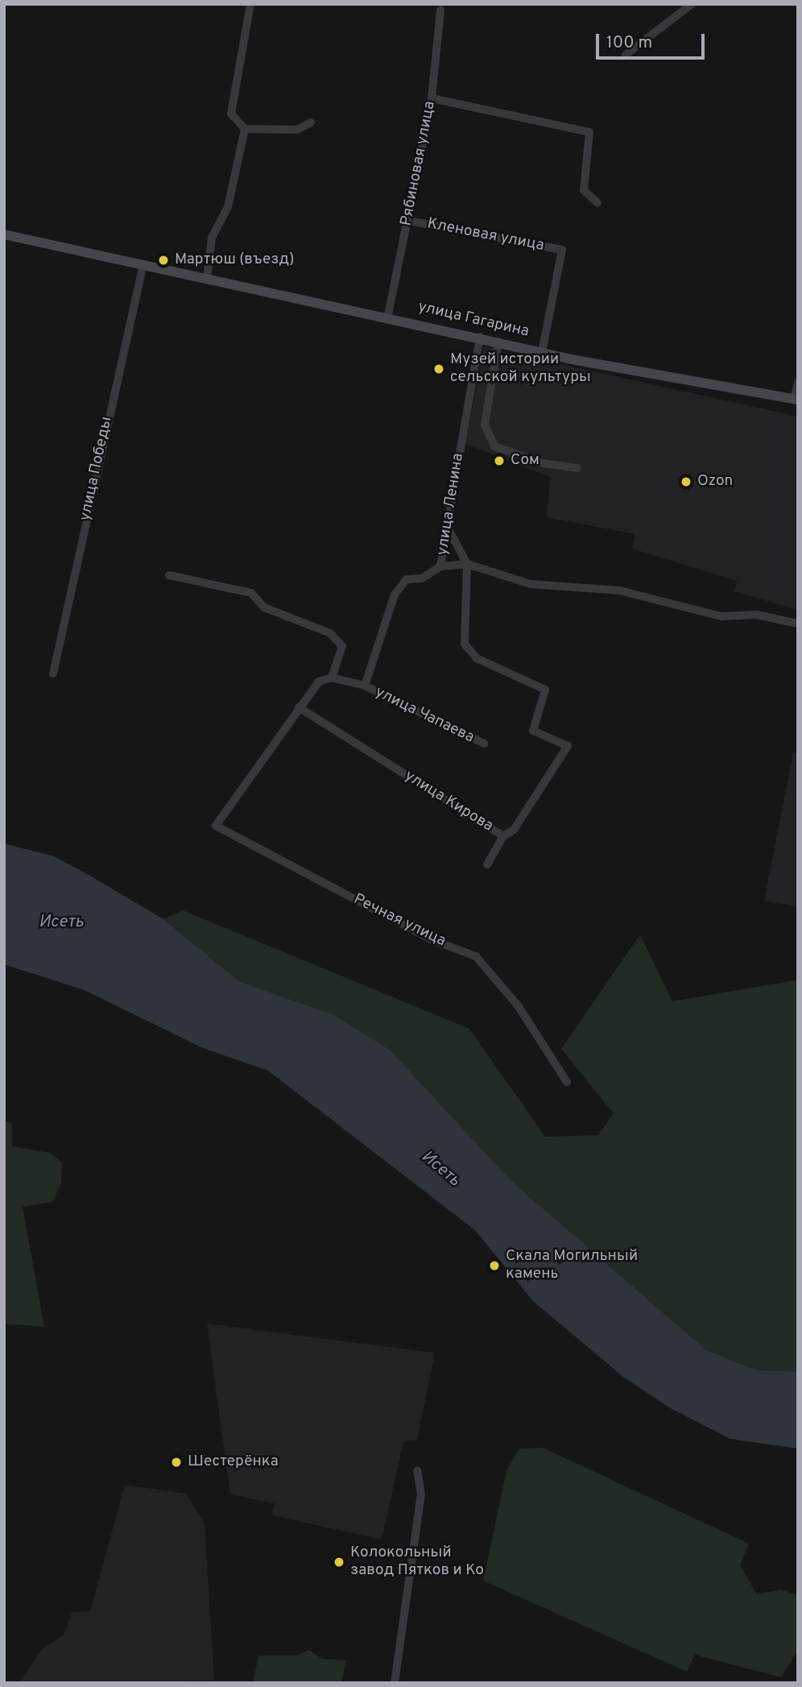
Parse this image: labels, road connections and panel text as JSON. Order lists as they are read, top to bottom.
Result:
{
  "streets": {
    "main road": ["улица Гагарина"],
    "street": [
      "Рябиновая улица",
      "Кленовая улица",
      "улица Победы",
      "улица Ленина",
      "улица Чапаева",
      "улица Кирова",
      "Речная улица"
    ]
  },
  "crossings": [
    ["Рябиновая улица", "Кленовая улица"],
    ["Рябиновая улица", "улица Гагарина"],
    ["Кленовая улица", "улица Гагарина"],
    ["улица Гагарина", "улица Победы"],
    ["улица Гагарина", "улица Ленина"],
    ["улица Ленина", "улица Чапаева"],
    ["улица Кирова", "Речная улица"]
  ],
  "water": ["Исеть"],
  "places": [
    "Мартюш (въезд)",
    "Музей истории сельской культуры",
    "Сом",
    "Ozon",
    "Скала Могильный камень",
    "Шестерёнка",
    "Колокольный завод Пятков и Ко"
  ],
  "scale_bar": "100 m"
}
